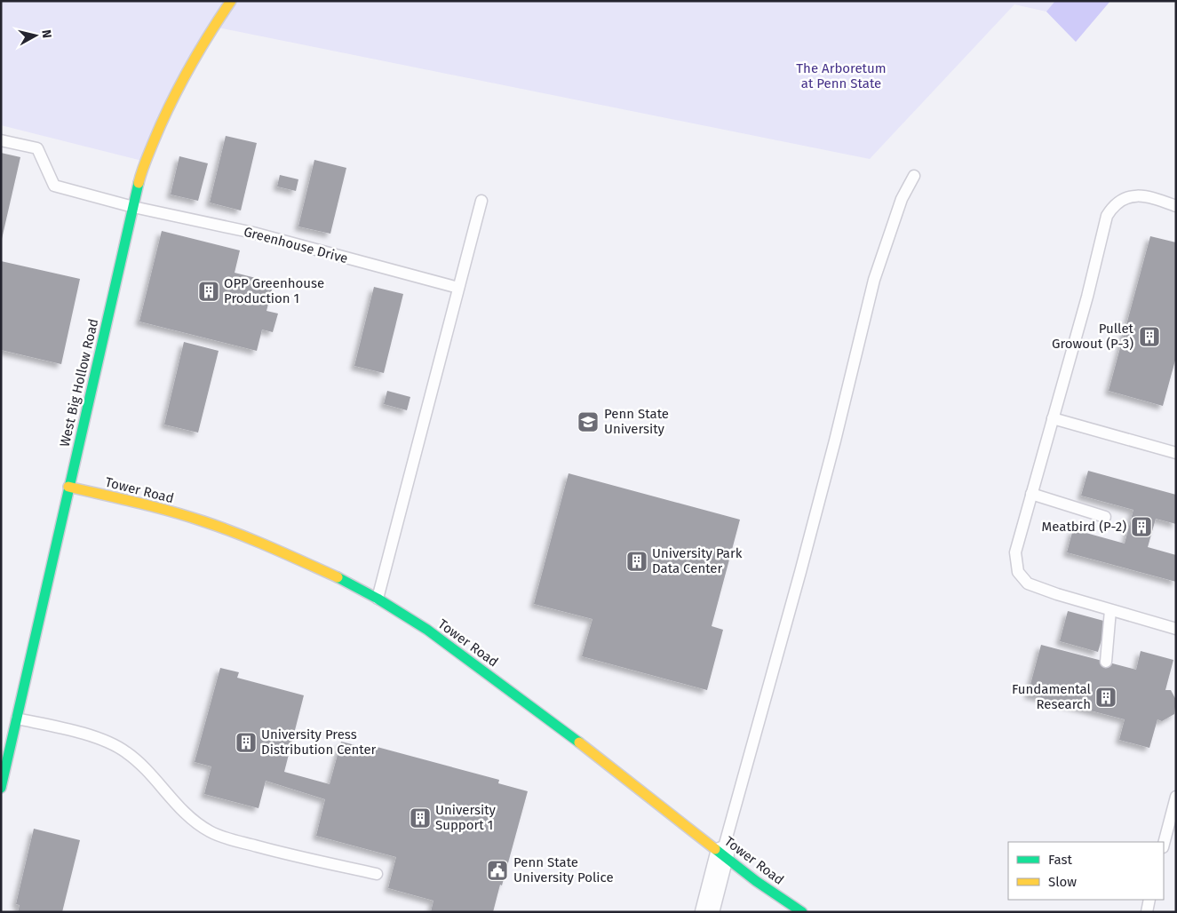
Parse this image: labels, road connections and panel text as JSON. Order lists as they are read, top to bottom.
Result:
{
  "streets": {
    "street": ["West Big Hollow Road", "Tower Road"],
    "lane": ["Greenhouse Drive"]
  },
  "crossings": [
    ["Greenhouse Drive", "West Big Hollow Road"],
    ["West Big Hollow Road", "Tower Road"]
  ],
  "parks": ["The Arboretum at Penn State"],
  "places": {
    "building": [
      "OPP Greenhouse Production 1",
      "Pullet Growout (P-3)",
      "Meatbird (P-2)",
      "University Park Data Center",
      "Fundamental Research",
      "University Press Distribution Center",
      "University Support 1"
    ],
    "school or university": ["Penn State University"],
    "public building": ["Penn State University Police"]
  },
  "legend": ["Fast", "Slow"],
  "north": "right"
}
